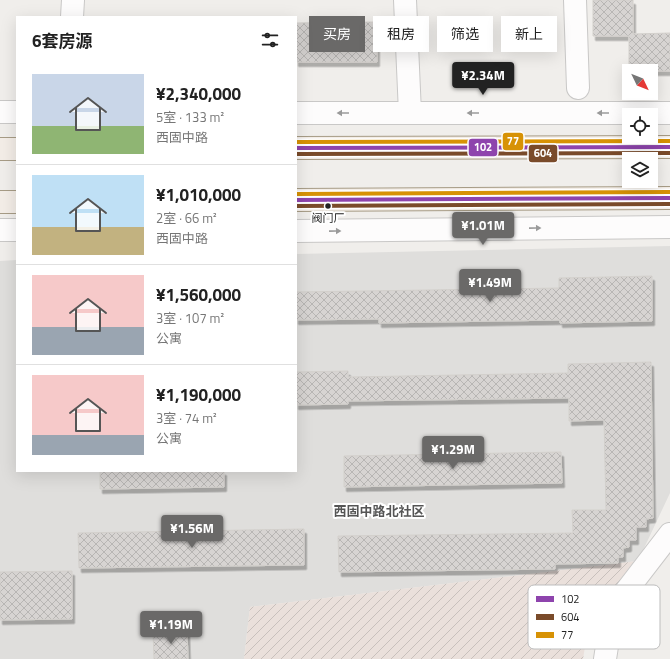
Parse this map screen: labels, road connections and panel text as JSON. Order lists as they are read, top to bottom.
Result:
{
  "districts": ["西固中路北社区"],
  "places": ["阀门厂"],
  "lines": ["transit line 77", "transit line 102", "transit line 604"],
  "legend": ["102", "604", "77"],
  "north": "bottom right",
  "page": {
    "chip": [
      "买房",
      "租房",
      "筛选",
      "新上"
    ],
    "heading": "6套房源",
    "price": [
      "¥2.34M",
      "¥1.01M",
      "¥1.49M",
      "¥1.29M",
      "¥1.56M",
      "¥1.19M"
    ],
    "list": [
      {
        "name": "¥2,340,000",
        "note": "5室 · 133 m² · 西固中路"
      },
      {
        "name": "¥1,010,000",
        "note": "2室 · 66 m² · 西固中路"
      },
      {
        "name": "¥1,560,000",
        "note": "3室 · 107 m² · 公寓"
      },
      {
        "name": "¥1,190,000",
        "note": "3室 · 74 m² · 公寓"
      }
    ]
  }
}
